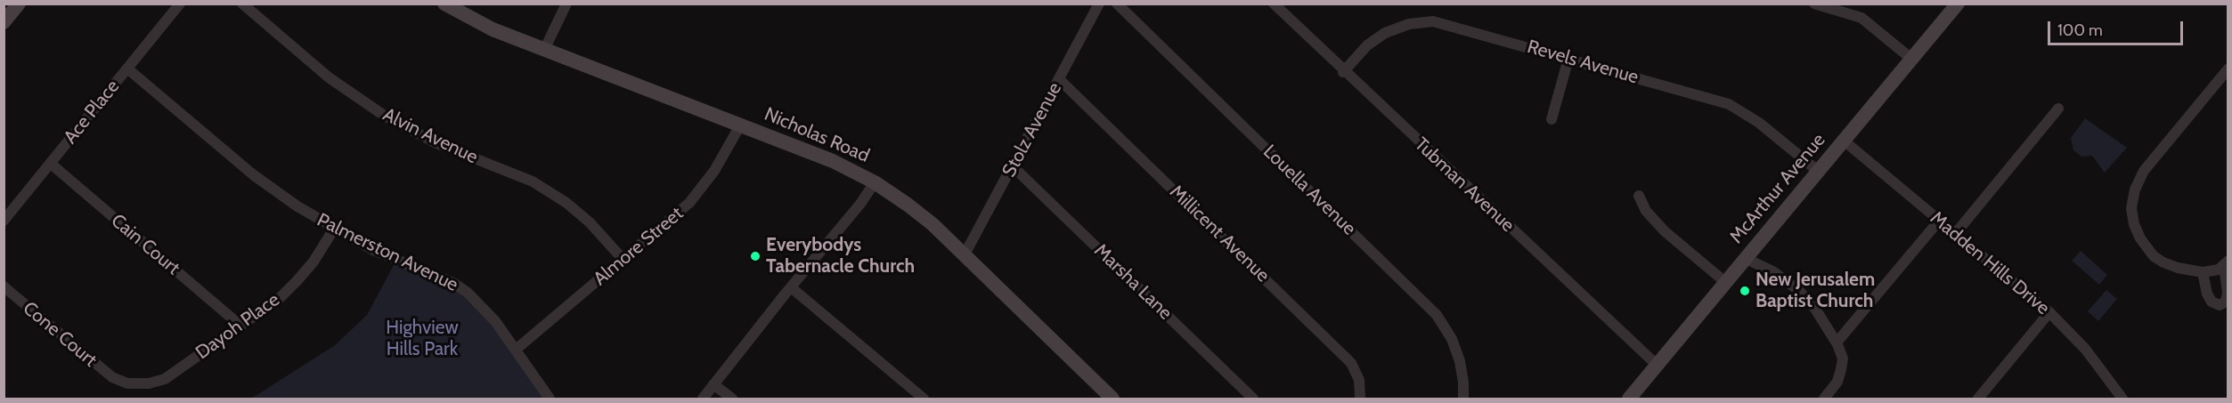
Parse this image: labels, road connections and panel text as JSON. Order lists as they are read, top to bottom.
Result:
{
  "streets": {
    "street": [
      "Revels Avenue",
      "Ace Place",
      "Stolz Avenue",
      "Nicholas Road",
      "Alvin Avenue",
      "Tubman Avenue",
      "McArthur Avenue",
      "Louella Avenue",
      "Millicent Avenue",
      "Cain Court",
      "Almore Street",
      "Palmerston Avenue",
      "Madden Hills Drive",
      "Marsha Lane",
      "Dayoh Place",
      "Cone Court"
    ]
  },
  "crossings": [
    ["Revels Avenue", "Tubman Avenue"],
    ["Revels Avenue", "McArthur Avenue"],
    ["Ace Place", "Cain Court"],
    ["Ace Place", "Palmerston Avenue"],
    ["Stolz Avenue", "Nicholas Road"],
    ["Stolz Avenue", "Millicent Avenue"],
    ["Stolz Avenue", "Marsha Lane"],
    ["Nicholas Road", "Almore Street"],
    ["Alvin Avenue", "Almore Street"],
    ["Tubman Avenue", "McArthur Avenue"],
    ["McArthur Avenue", "Madden Hills Drive"],
    ["Cain Court", "Dayoh Place"],
    ["Almore Street", "Palmerston Avenue"],
    ["Palmerston Avenue", "Dayoh Place"],
    ["Dayoh Place", "Cone Court"]
  ],
  "parks": ["Highview Hills Park"],
  "places": ["Everybodys Tabernacle Church", "New Jerusalem Baptist Church"],
  "scale_bar": "100 m"
}
